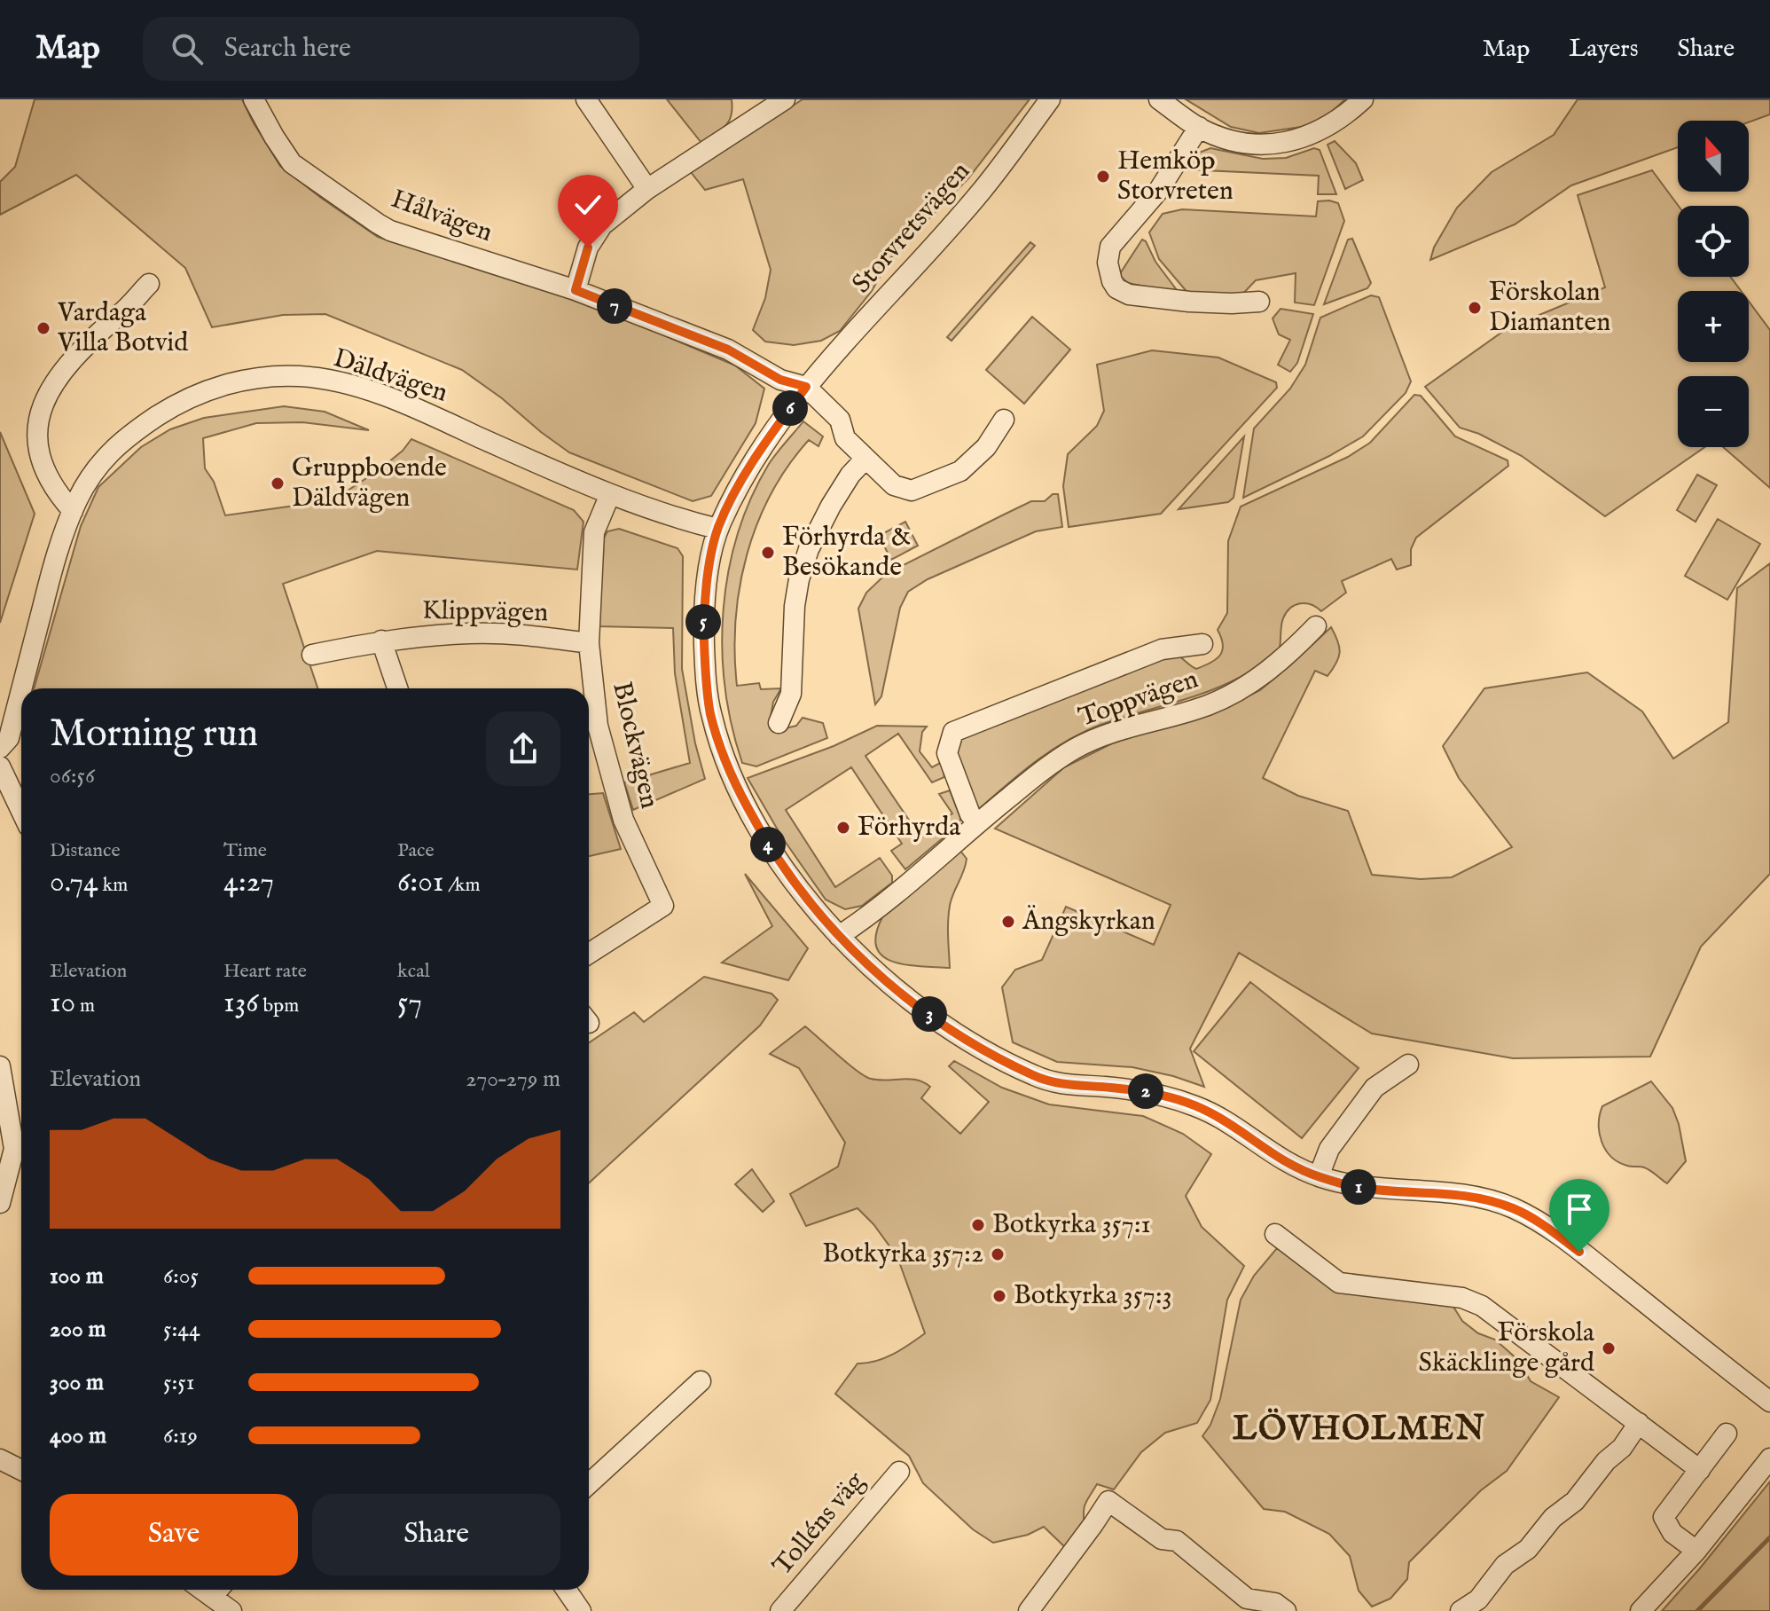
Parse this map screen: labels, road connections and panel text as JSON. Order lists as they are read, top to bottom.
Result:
{
  "streets": {
    "street": [
      "Hålvägen",
      "Storvretsvägen",
      "Däldvägen",
      "Klippvägen",
      "Toppvägen",
      "Blockvägen",
      "Tolléns väg"
    ]
  },
  "crossings": [
    ["Hålvägen", "Storvretsvägen"],
    ["Storvretsvägen", "Däldvägen"],
    ["Storvretsvägen", "Toppvägen"],
    ["Däldvägen", "Blockvägen"],
    ["Klippvägen", "Blockvägen"]
  ],
  "districts": ["LÖVHOLMEN"],
  "places": [
    "Hemköp Storvreten",
    "Förskolan Diamanten",
    "Vardaga Villa Botvid",
    "Gruppboende Däldvägen",
    "Förhyrda & Besökande",
    "Förhyrda",
    "Ängskyrkan",
    "Botkyrka 357:1",
    "Botkyrka 357:2",
    "Botkyrka 357:3",
    "Förskola Skäcklinge gård"
  ],
  "north": "top",
  "page": {
    "header": "Map",
    "search": "Search here",
    "nav": ["Map", "Layers", "Share"],
    "map_buttons": ["+", "−"],
    "pins": [
      "7",
      "6",
      "5",
      "4",
      "3",
      "2",
      "1"
    ],
    "heading": ["Morning run", "06:56"],
    "stats": [
      ["Distance", "0.74 km"],
      ["Time", "4:27"],
      ["Pace", "6:01 /km"],
      ["Elevation", "10 m"],
      ["Heart rate", "136 bpm"],
      ["kcal", "57"]
    ],
    "chart": ["Elevation", "270–279 m"],
    "list": [
      {
        "name": "100 m",
        "note": "6:05"
      },
      {
        "name": "200 m",
        "note": "5:44"
      },
      {
        "name": "300 m",
        "note": "5:51"
      },
      {
        "name": "400 m",
        "note": "6:19"
      }
    ],
    "buttons": ["Save", "Share"]
  }
}
